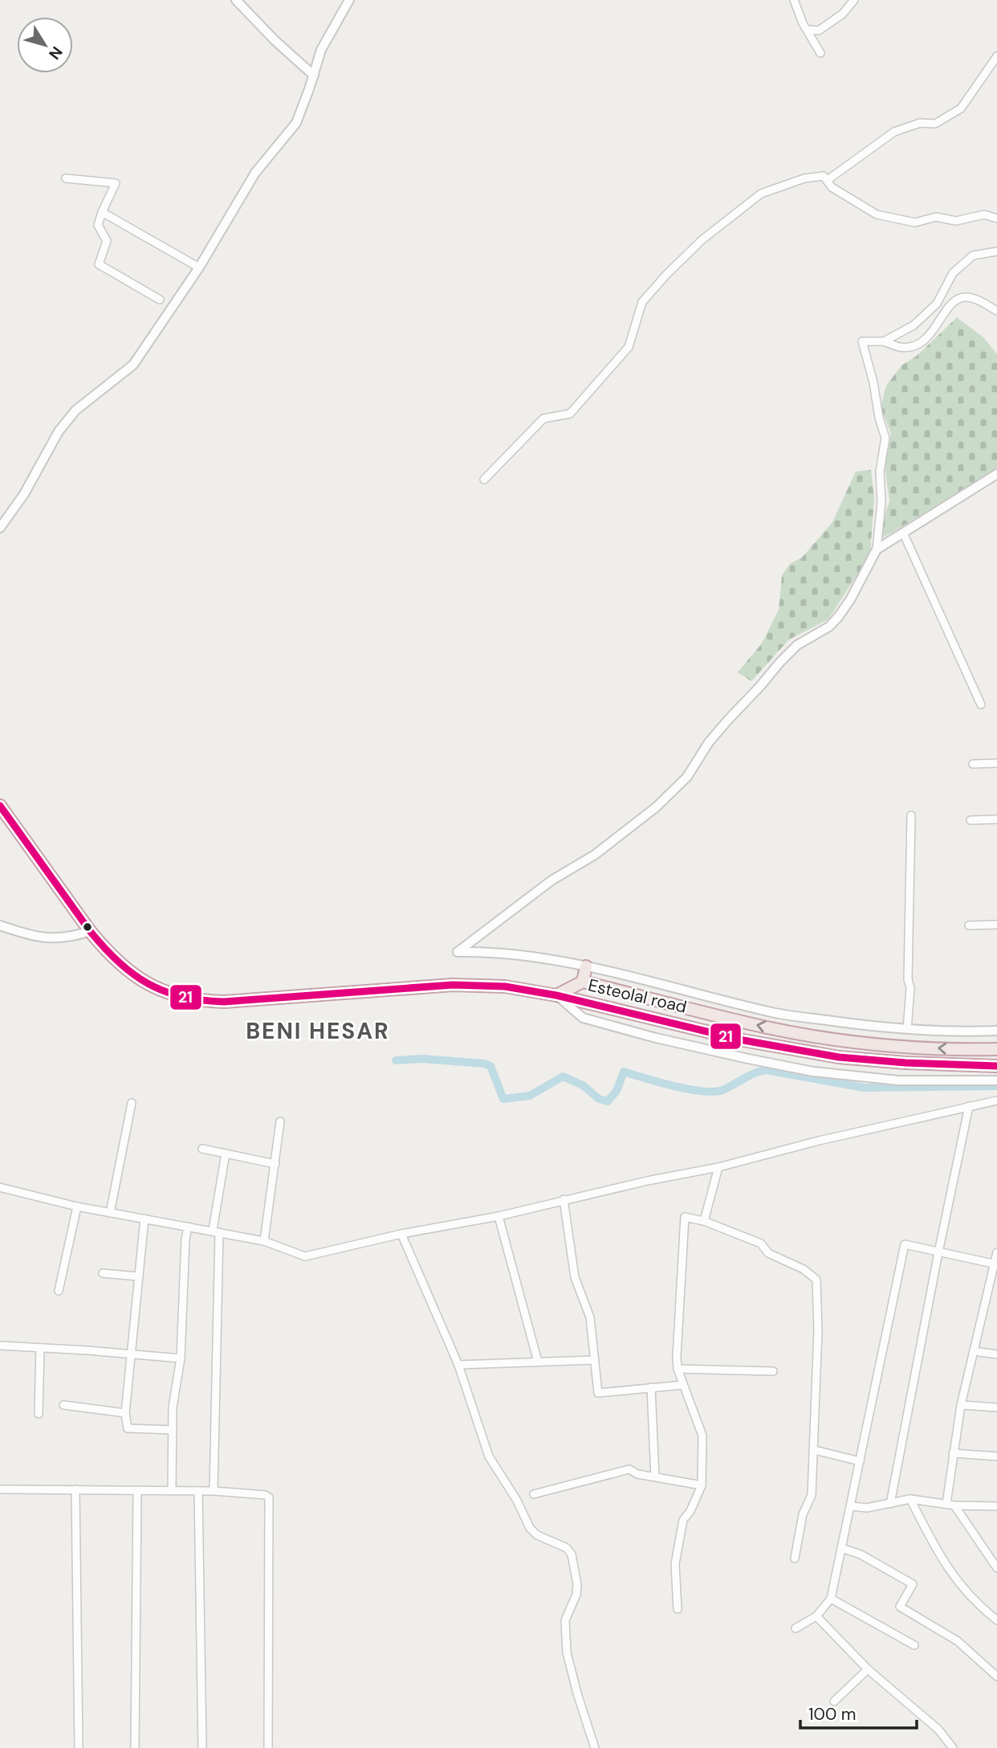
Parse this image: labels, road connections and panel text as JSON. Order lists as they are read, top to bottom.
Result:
{
  "streets": {
    "highway": ["Esteolal road"]
  },
  "districts": ["BENI HESAR"],
  "lines": ["transit line 21"],
  "scale_bar": "100 m",
  "north": "bottom right"
}
